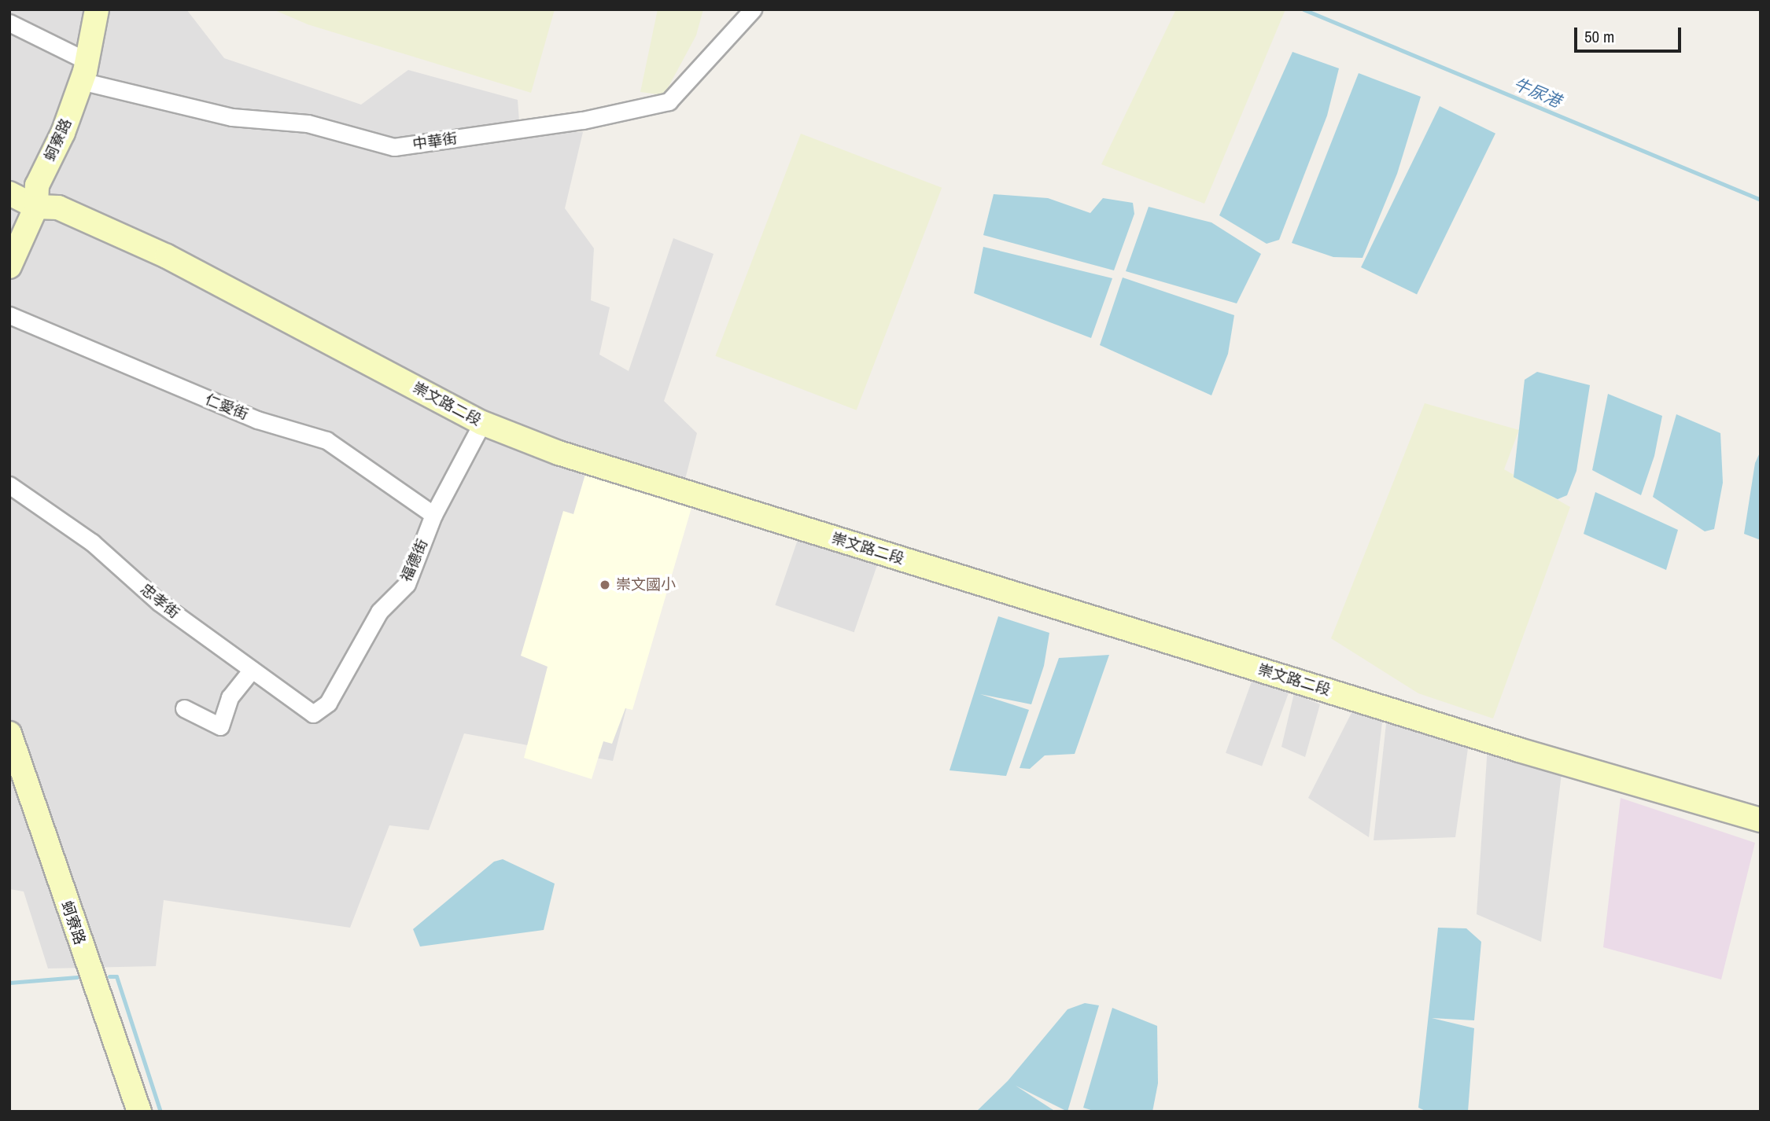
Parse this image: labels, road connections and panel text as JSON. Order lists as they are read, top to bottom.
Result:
{
  "streets": {
    "street": [
      "蚵寮路",
      "中華街",
      "崇文路二段",
      "仁愛街",
      "福德街",
      "忠孝街"
    ]
  },
  "crossings": [
    ["蚵寮路", "中華街"],
    ["蚵寮路", "崇文路二段"],
    ["崇文路二段", "福德街"],
    ["仁愛街", "福德街"],
    ["福德街", "忠孝街"]
  ],
  "water": ["牛尿港"],
  "places": ["崇文國小"],
  "scale_bar": "50 m"
}
